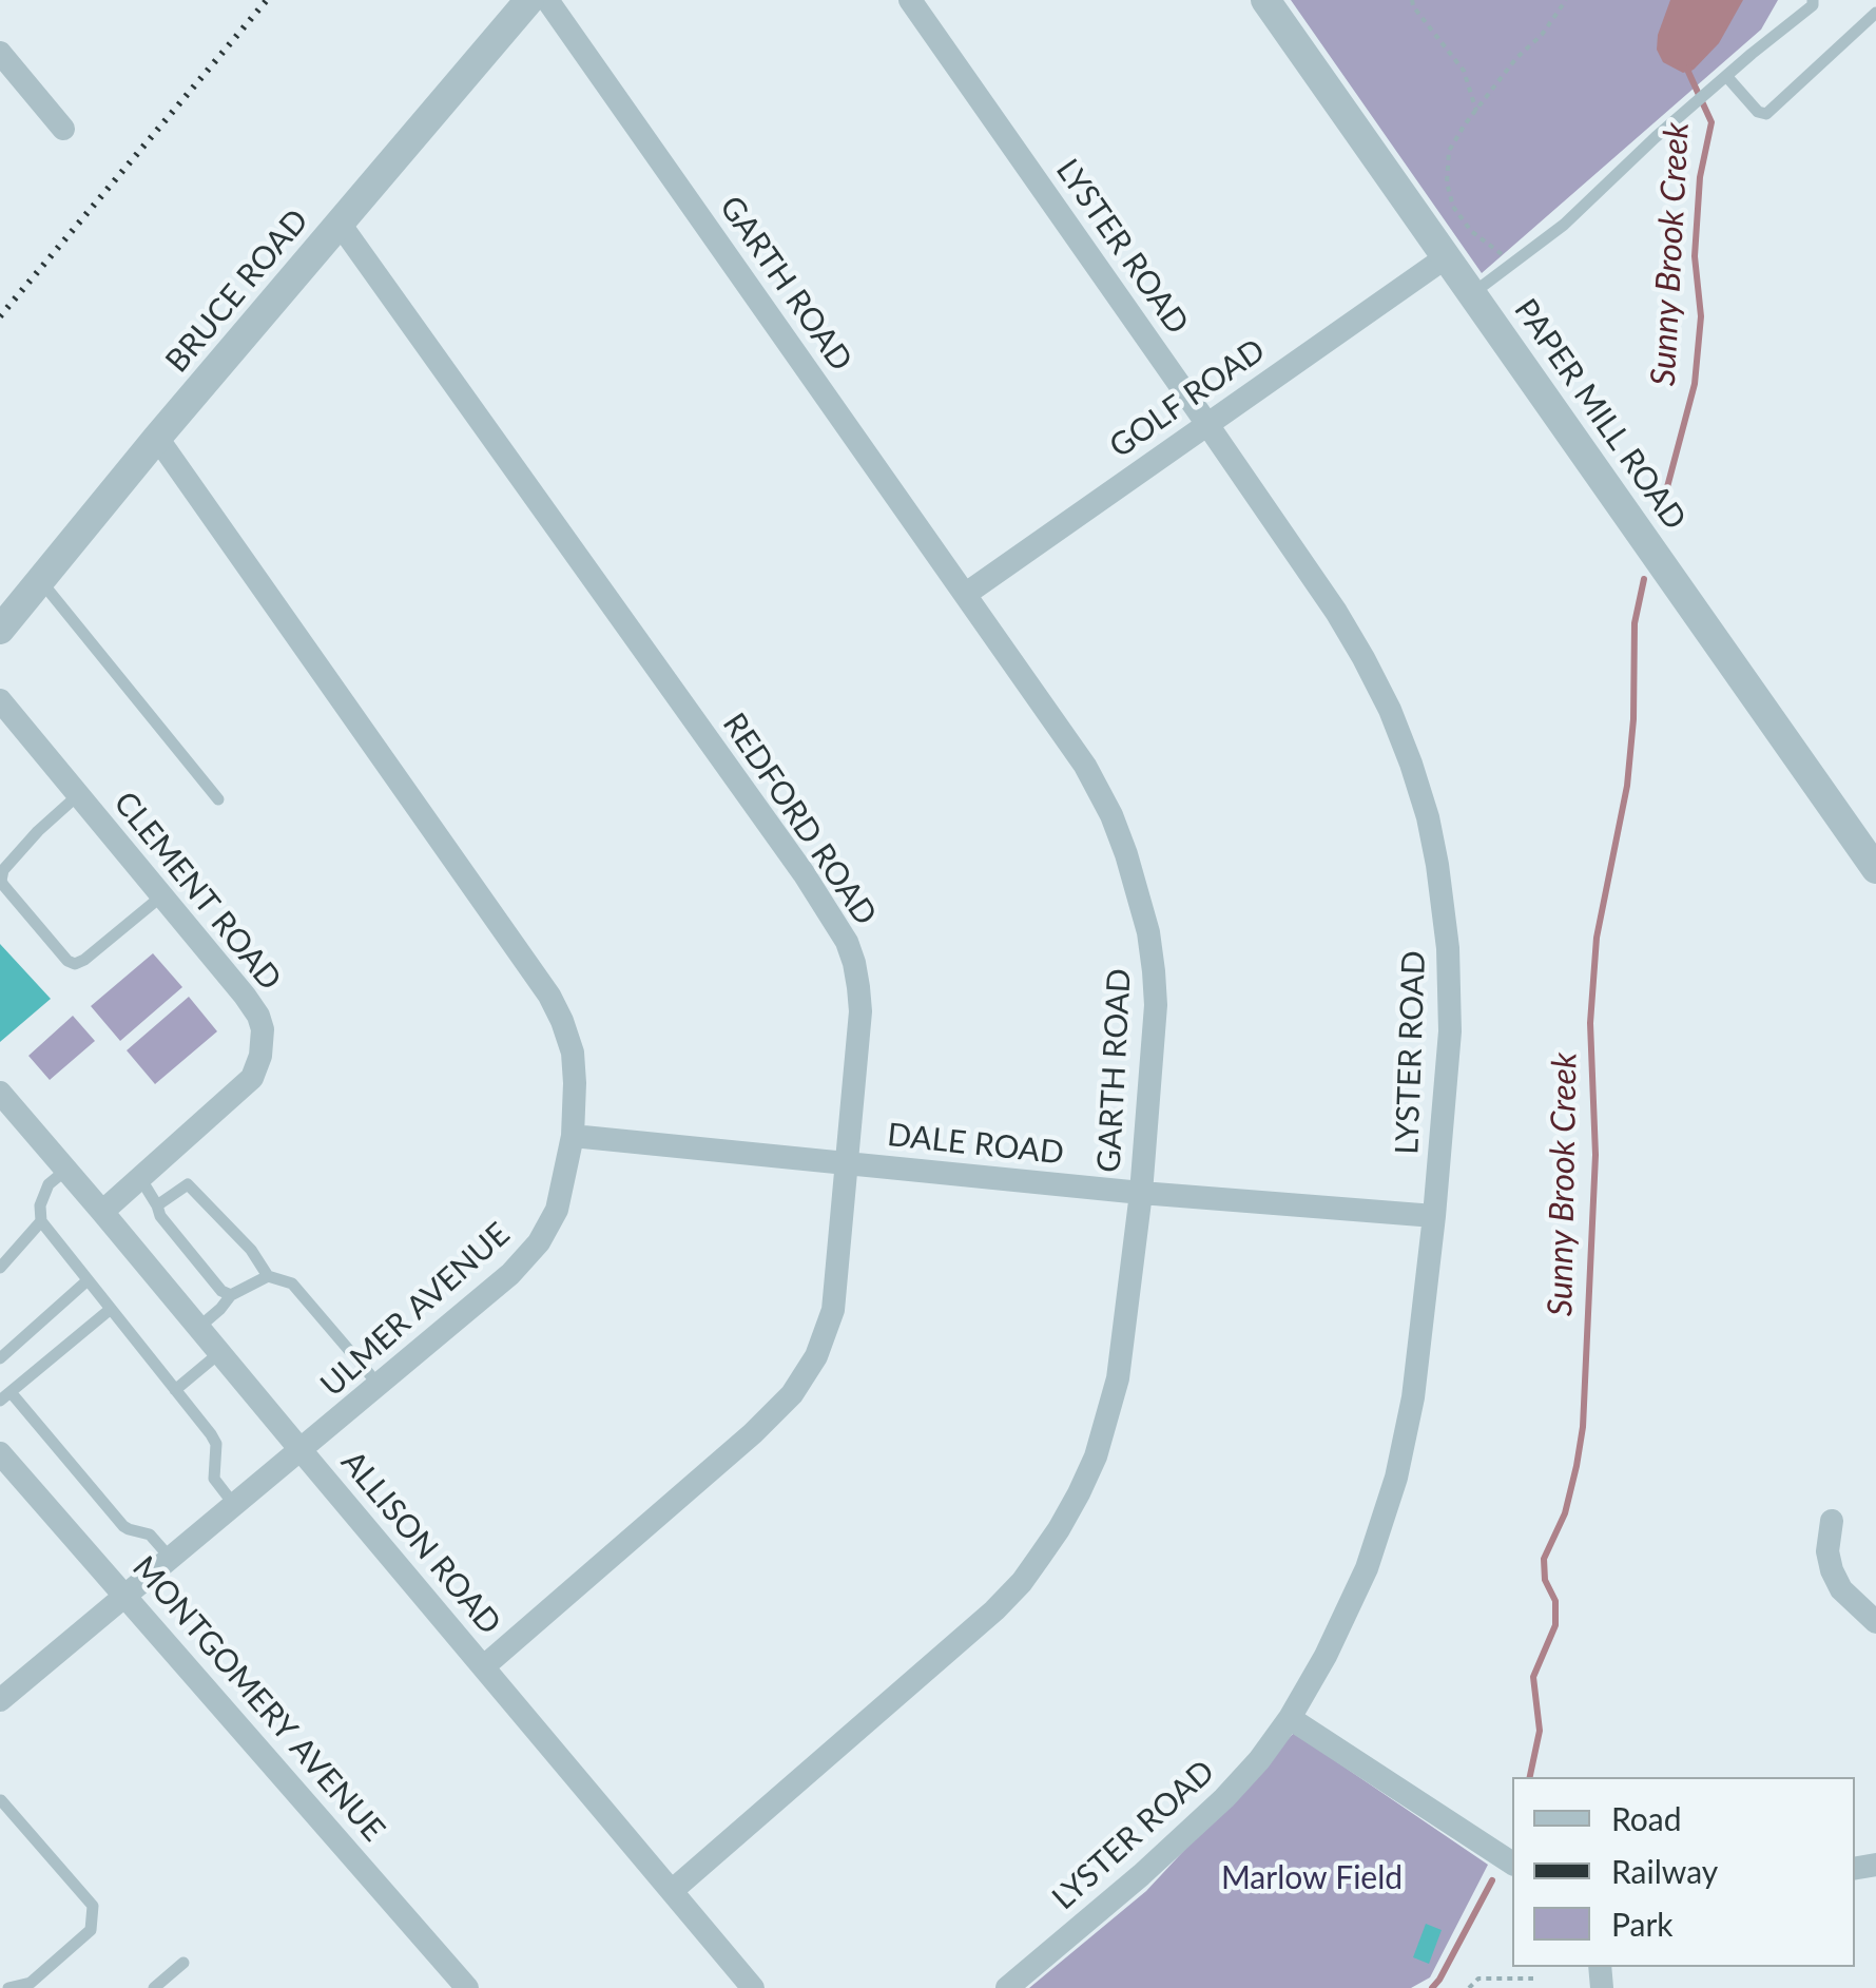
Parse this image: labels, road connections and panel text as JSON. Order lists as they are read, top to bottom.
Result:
{
  "streets": {
    "street": [
      "LYSTER ROAD",
      "GARTH ROAD",
      "BRUCE ROAD",
      "GOLF ROAD",
      "PAPER MILL ROAD",
      "REDFORD ROAD",
      "CLEMENT ROAD",
      "DALE ROAD",
      "ULMER AVENUE",
      "ALLISON ROAD",
      "MONTGOMERY AVENUE"
    ]
  },
  "crossings": [
    ["LYSTER ROAD", "GOLF ROAD"],
    ["LYSTER ROAD", "DALE ROAD"],
    ["GARTH ROAD", "GOLF ROAD"],
    ["GARTH ROAD", "DALE ROAD"],
    ["GARTH ROAD", "ALLISON ROAD"],
    ["BRUCE ROAD", "REDFORD ROAD"],
    ["BRUCE ROAD", "ULMER AVENUE"],
    ["GOLF ROAD", "PAPER MILL ROAD"],
    ["REDFORD ROAD", "DALE ROAD"],
    ["REDFORD ROAD", "ALLISON ROAD"],
    ["CLEMENT ROAD", "ALLISON ROAD"],
    ["DALE ROAD", "ULMER AVENUE"],
    ["ULMER AVENUE", "ALLISON ROAD"],
    ["ULMER AVENUE", "MONTGOMERY AVENUE"]
  ],
  "water": ["Sunny Brook Creek"],
  "parks": ["Marlow Field"],
  "legend": ["Road", "Railway", "Park"]
}
